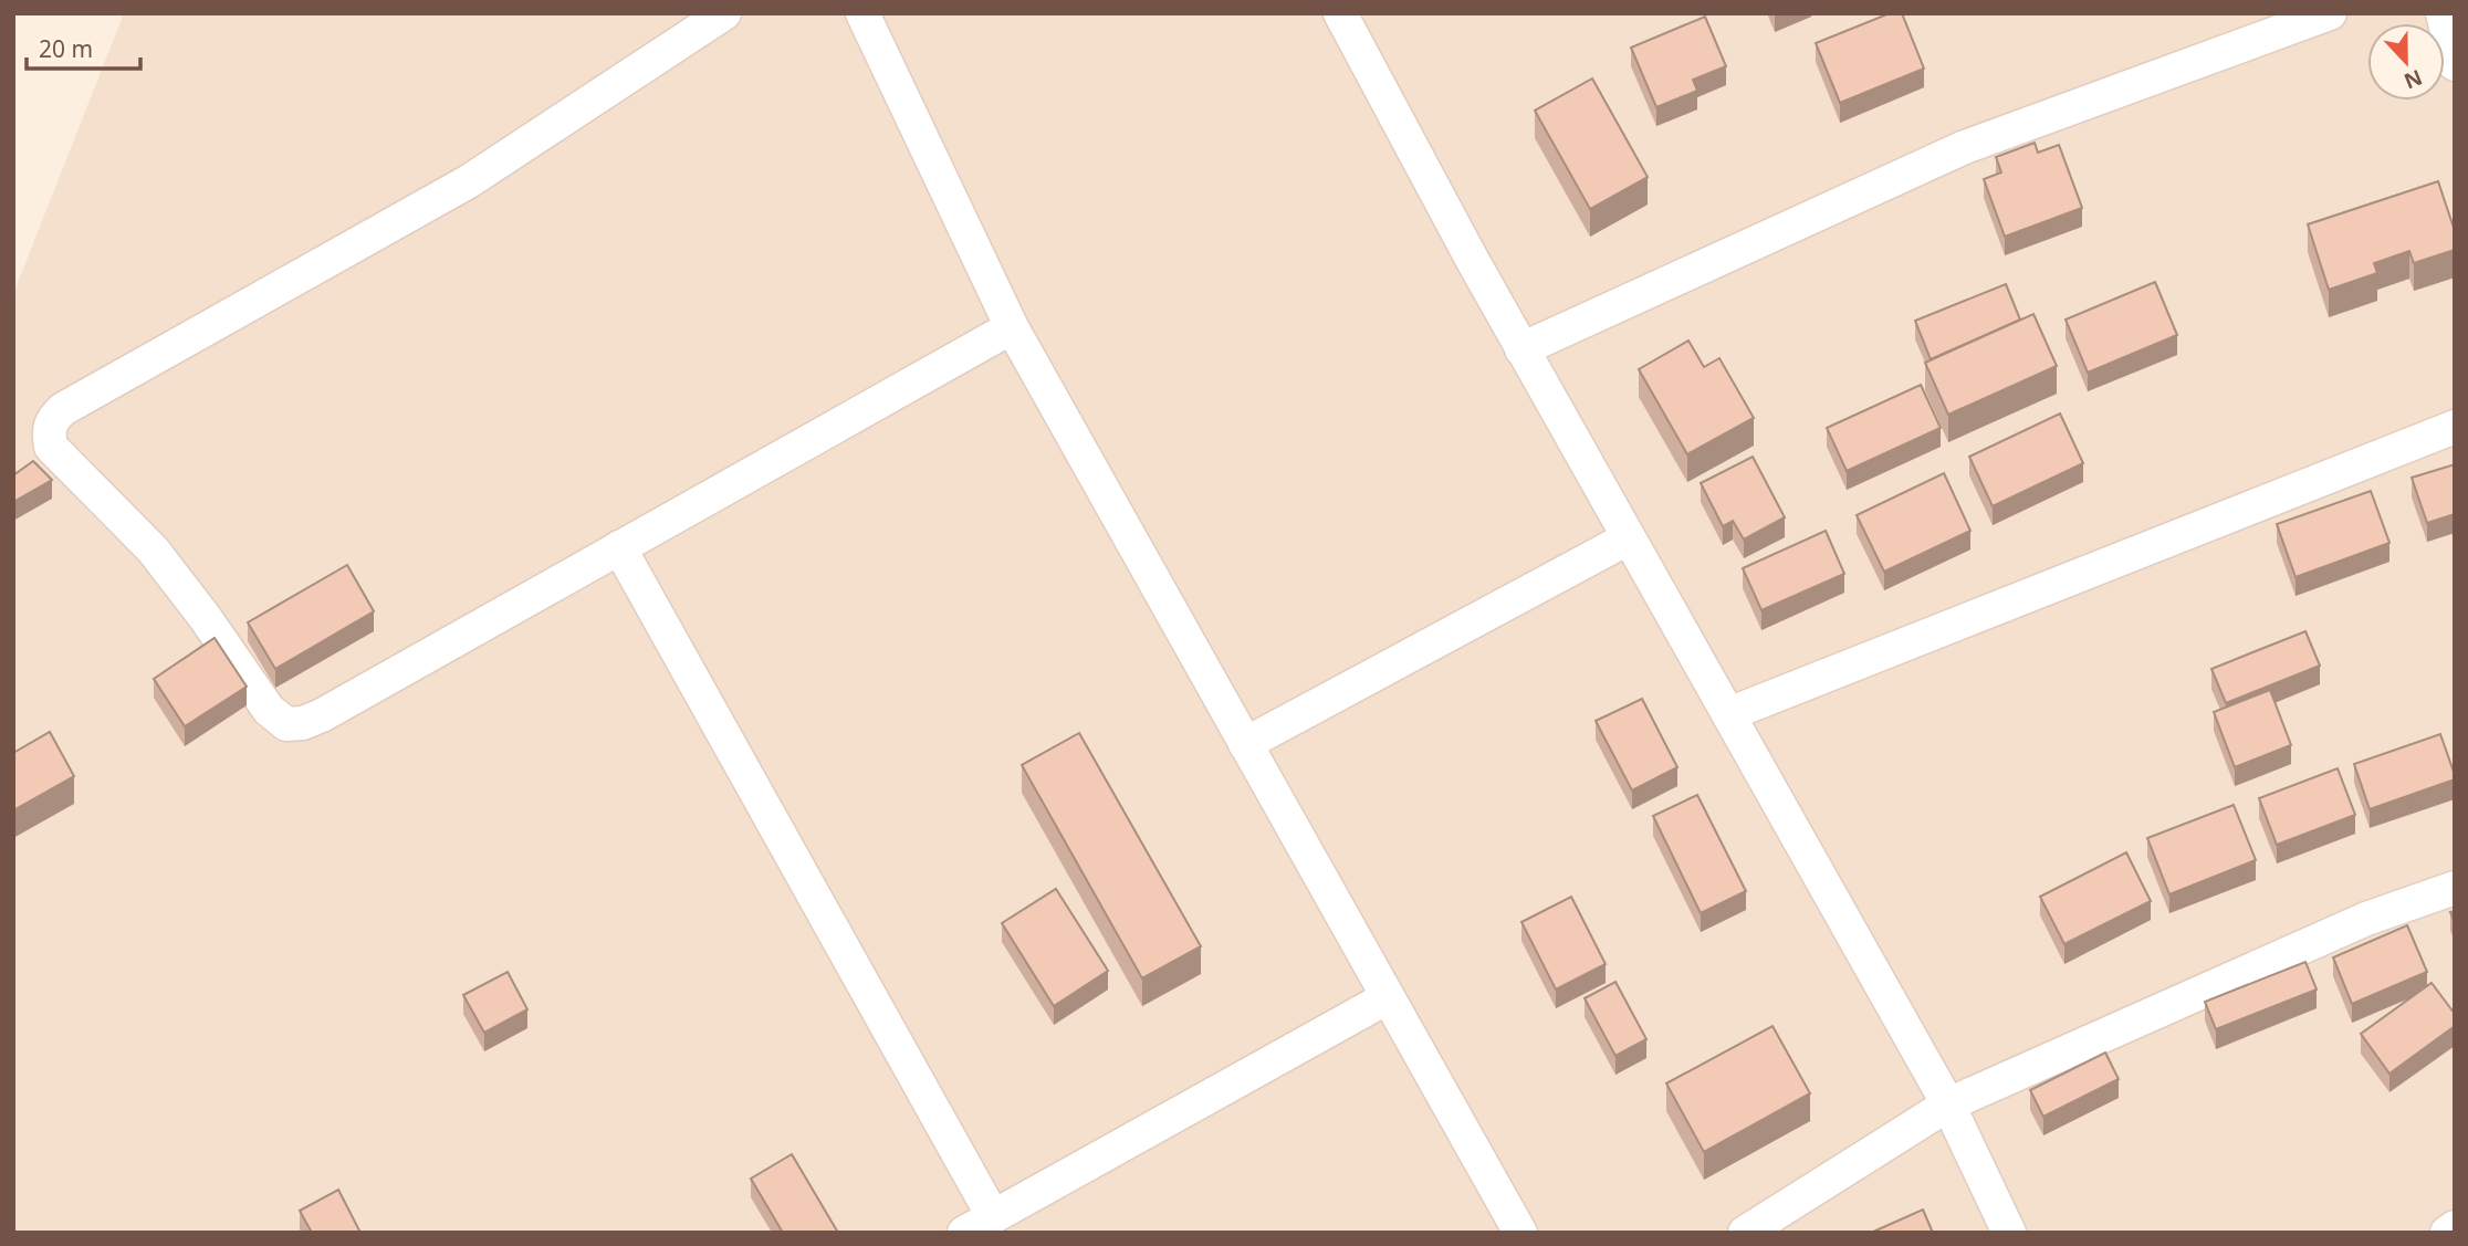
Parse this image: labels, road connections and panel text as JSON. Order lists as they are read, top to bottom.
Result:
{
  "scale_bar": "20 m",
  "north": "bottom"
}
